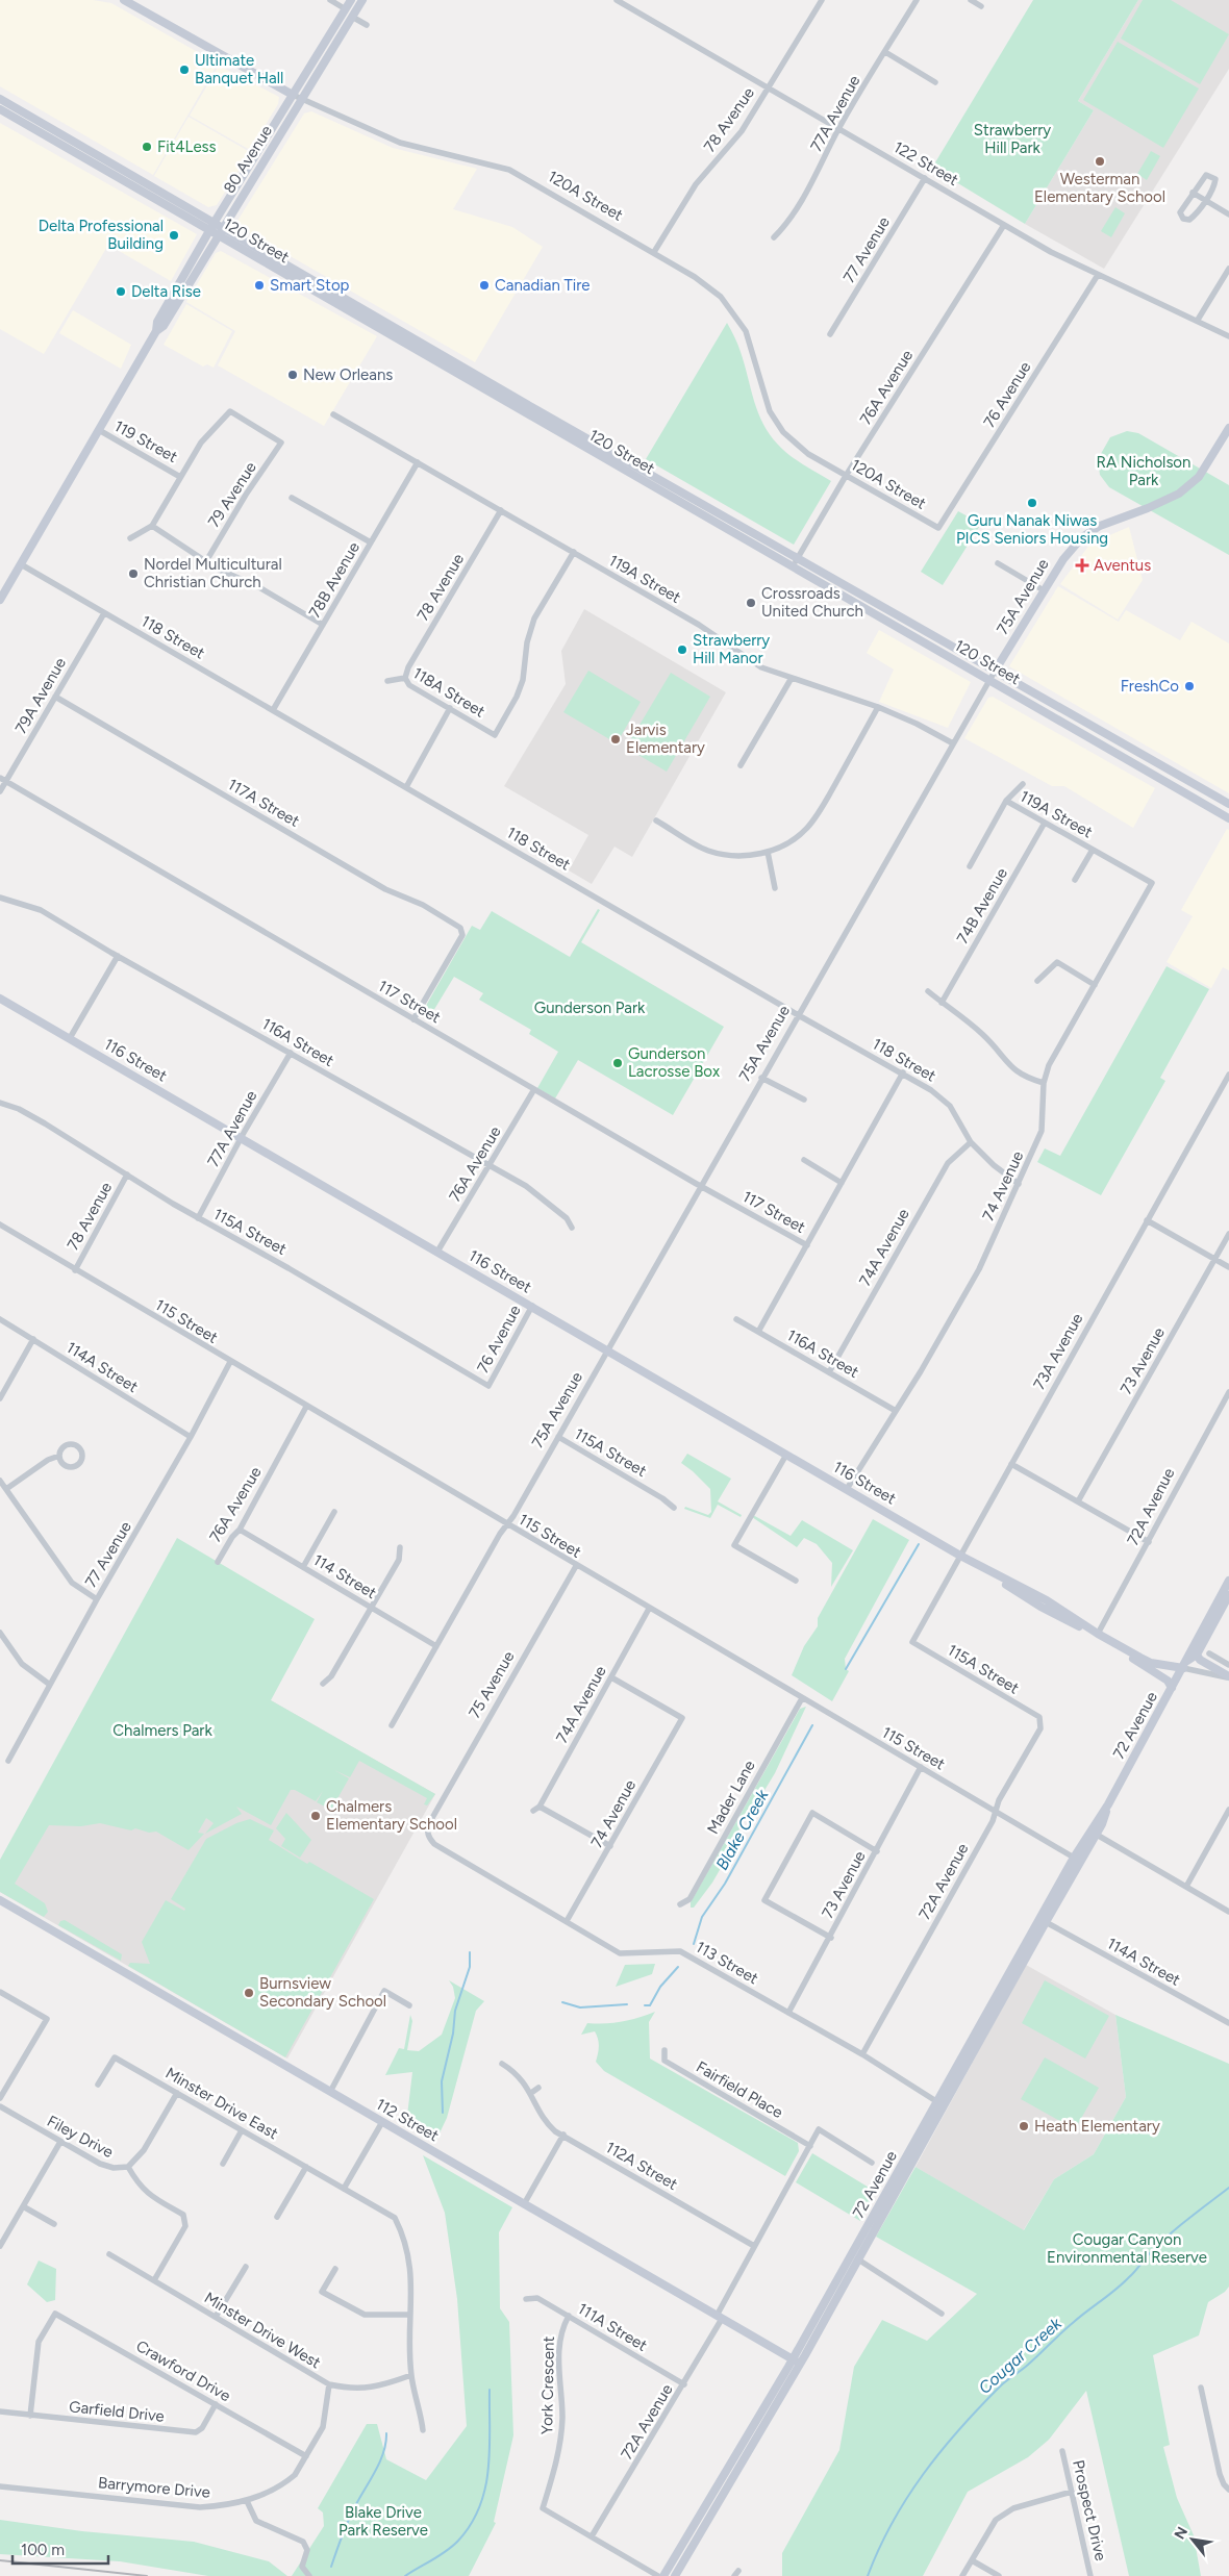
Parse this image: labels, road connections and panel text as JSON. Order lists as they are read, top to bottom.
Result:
{
  "streets": {
    "main road": [
      "80 Avenue",
      "120A Street",
      "120 Street",
      "75A Avenue",
      "116 Street",
      "72 Avenue",
      "112 Street"
    ],
    "street": [
      "77A Avenue",
      "78 Avenue",
      "122 Street",
      "77 Avenue",
      "76A Avenue",
      "76 Avenue",
      "119 Street",
      "79 Avenue",
      "119A Street",
      "78B Avenue",
      "118 Street",
      "118A Street",
      "79A Avenue",
      "117A Street",
      "74B Avenue",
      "117 Street",
      "116A Street",
      "74 Avenue",
      "115A Street",
      "74A Avenue",
      "115 Street",
      "73A Avenue",
      "73 Avenue",
      "114A Street",
      "72A Avenue",
      "114 Street",
      "75 Avenue",
      "Mader Lane",
      "113 Street",
      "Fairfield Place",
      "Minster Drive East",
      "Filey Drive",
      "112A Street",
      "111A Street",
      "Minster Drive West",
      "Crawford Drive",
      "York Crescent",
      "Garfield Drive",
      "Barrymore Drive",
      "Prospect Drive"
    ]
  },
  "crossings": [
    ["77A Avenue", "122 Street"],
    ["77A Avenue", "116A Street"],
    ["77A Avenue", "116 Street"],
    ["77A Avenue", "115A Street"],
    ["78 Avenue", "122 Street"],
    ["78 Avenue", "120A Street"],
    ["78 Avenue", "119A Street"],
    ["78 Avenue", "118A Street"],
    ["78 Avenue", "115A Street"],
    ["78 Avenue", "115 Street"],
    ["80 Avenue", "120A Street"],
    ["80 Avenue", "120 Street"],
    ["80 Avenue", "119 Street"],
    ["80 Avenue", "118 Street"],
    ["122 Street", "77 Avenue"],
    ["122 Street", "76A Avenue"],
    ["122 Street", "76 Avenue"],
    ["120A Street", "76A Avenue"],
    ["120A Street", "76 Avenue"],
    ["120 Street", "76A Avenue"],
    ["120 Street", "75A Avenue"],
    ["77 Avenue", "115 Street"],
    ["77 Avenue", "114A Street"],
    ["76A Avenue", "117 Street"],
    ["76A Avenue", "116A Street"],
    ["76A Avenue", "116 Street"],
    ["76A Avenue", "115 Street"],
    ["76A Avenue", "114 Street"],
    ["76 Avenue", "116 Street"],
    ["76 Avenue", "115A Street"],
    ["119 Street", "79 Avenue"],
    ["119A Street", "78B Avenue"],
    ["119A Street", "75A Avenue"],
    ["119A Street", "118A Street"],
    ["119A Street", "74B Avenue"],
    ["119A Street", "74 Avenue"],
    ["78B Avenue", "118 Street"],
    ["75A Avenue", "118 Street"],
    ["75A Avenue", "117 Street"],
    ["75A Avenue", "116 Street"],
    ["75A Avenue", "115A Street"],
    ["75A Avenue", "115 Street"],
    ["75A Avenue", "114 Street"],
    ["118 Street", "79A Avenue"],
    ["118 Street", "74 Avenue"],
    ["118 Street", "74A Avenue"],
    ["79A Avenue", "117A Street"],
    ["79A Avenue", "117 Street"],
    ["117A Street", "117 Street"],
    ["116A Street", "74 Avenue"],
    ["116A Street", "74A Avenue"],
    ["116 Street", "74 Avenue"],
    ["116 Street", "73A Avenue"],
    ["116 Street", "72A Avenue"],
    ["116 Street", "72 Avenue"],
    ["74 Avenue", "74A Avenue"],
    ["74 Avenue", "113 Street"],
    ["115A Street", "73A Avenue"],
    ["115A Street", "72A Avenue"],
    ["74A Avenue", "115 Street"],
    ["115 Street", "73 Avenue"],
    ["115 Street", "72A Avenue"],
    ["115 Street", "75 Avenue"],
    ["115 Street", "72 Avenue"],
    ["115 Street", "Mader Lane"],
    ["73 Avenue", "113 Street"],
    ["114A Street", "72 Avenue"],
    ["72A Avenue", "113 Street"],
    ["72A Avenue", "Fairfield Place"],
    ["72A Avenue", "112 Street"],
    ["72A Avenue", "112A Street"],
    ["72A Avenue", "111A Street"],
    ["72A Avenue", "York Crescent"],
    ["75 Avenue", "113 Street"],
    ["72 Avenue", "113 Street"],
    ["72 Avenue", "112 Street"],
    ["Minster Drive East", "Filey Drive"],
    ["Minster Drive East", "Minster Drive West"],
    ["111A Street", "York Crescent"],
    ["Minster Drive West", "Barrymore Drive"],
    ["Crawford Drive", "Garfield Drive"],
    ["Crawford Drive", "Barrymore Drive"]
  ],
  "water": ["Blake Creek", "Cougar Creek"],
  "parks": [
    "Strawberry Hill Park",
    "RA Nicholson Park",
    "Gunderson Park",
    "Chalmers Park",
    "Cougar Canyon Environmental Reserve",
    "Blake Drive Park Reserve"
  ],
  "places": {
    "other": [
      "Ultimate Banquet Hall",
      "Fit4Less",
      "Westerman Elementary School",
      "Delta Professional Building",
      "Smart Stop",
      "Canadian Tire",
      "Delta Rise",
      "New Orleans",
      "Guru Nanak Niwas PICS Seniors Housing",
      "Nordel Multicultural Christian Church",
      "Crossroads United Church",
      "Strawberry Hill Manor",
      "FreshCo",
      "Jarvis Elementary",
      "Gunderson Lacrosse Box",
      "Chalmers Elementary School",
      "Burnsview Secondary School",
      "Heath Elementary"
    ],
    "health": ["Aventus"]
  },
  "scale_bar": "100 m",
  "north": "top left"
}
